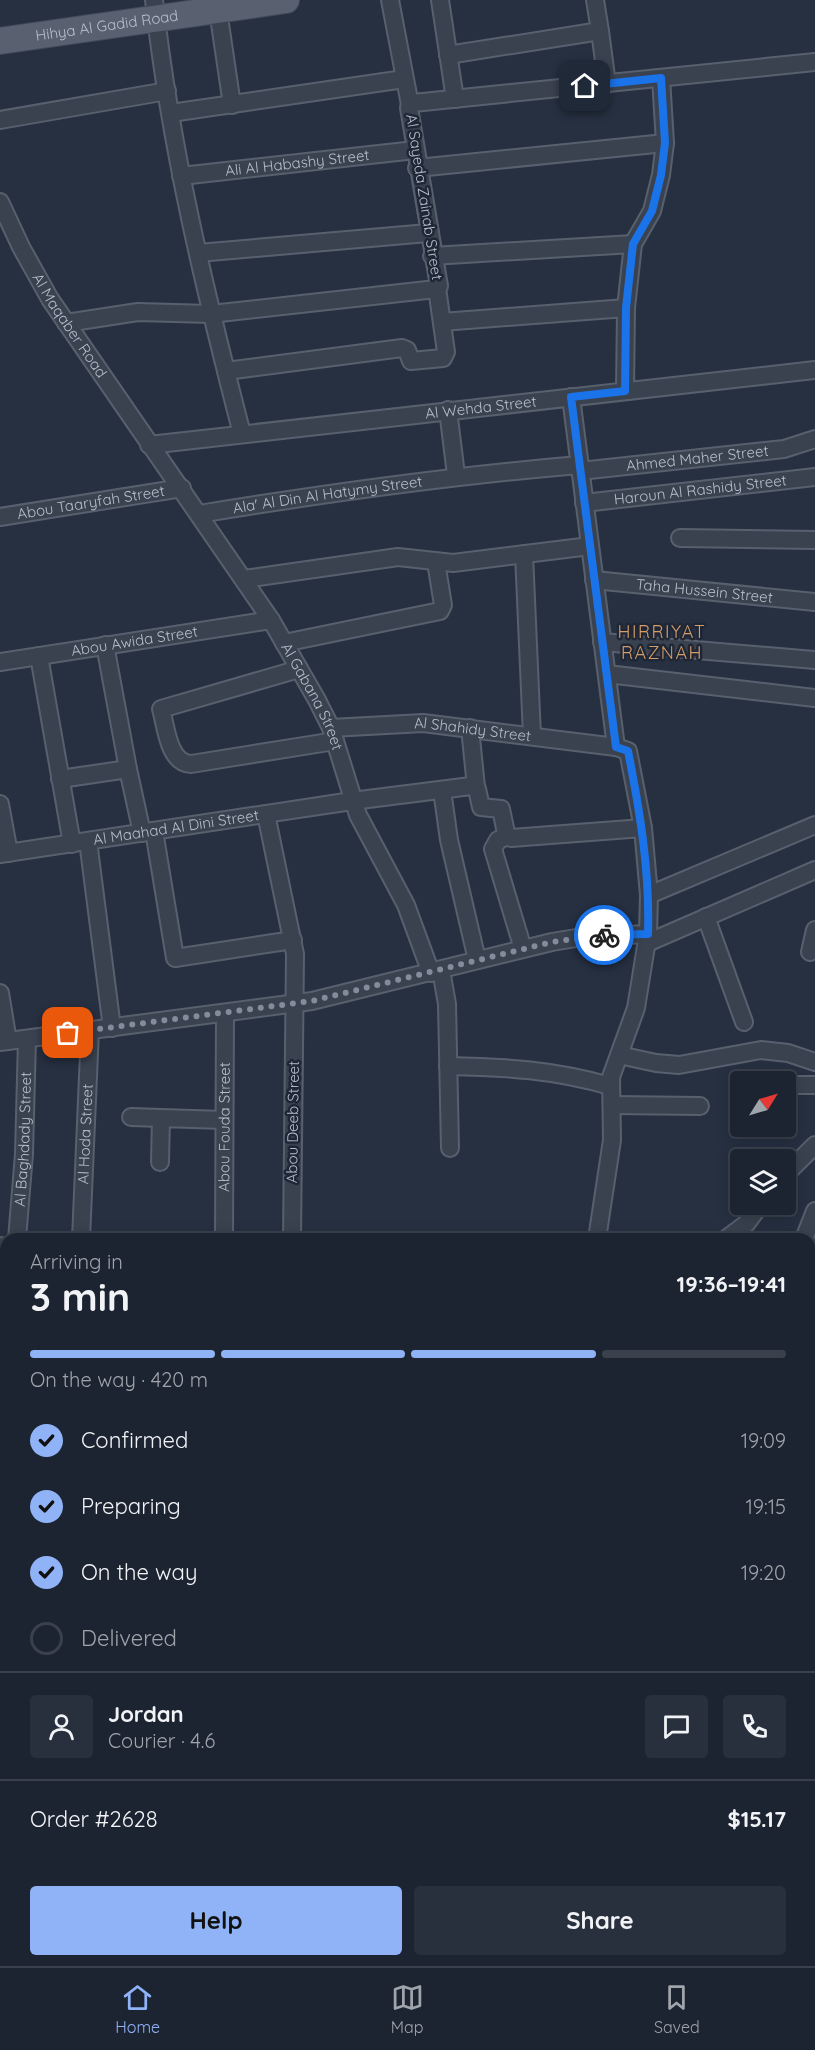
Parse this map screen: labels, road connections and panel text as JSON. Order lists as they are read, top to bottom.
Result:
{
  "streets": {
    "main road": ["Hihya Al Gadid Road"],
    "street": [
      "Ali Al Habashy Street",
      "Al Sayeda Zainab Street",
      "Al Maqaber Road",
      "Al Wehda Street",
      "Ahmed Maher Street",
      "Haroun Al Rashidy Street",
      "Ala' Al Din Al Hatymy Street",
      "Abou Taaryfah Street",
      "Taha Hussein Street",
      "Abou Awida Street",
      "Al Gabana Street",
      "Al Shahidy Street",
      "Al Maahad Al Dini Street",
      "Abou Deeb Street",
      "Abou Fouda Street",
      "Al Hoda Street",
      "Al Baghdady Street"
    ]
  },
  "crossings": [
    ["Ali Al Habashy Street", "Al Sayeda Zainab Street"],
    ["Al Sayeda Zainab Street", "Al Maqaber Road"],
    ["Al Maqaber Road", "Al Wehda Street"],
    ["Al Maqaber Road", "Al Gabana Street"],
    ["Al Wehda Street", "Al Gabana Street"],
    ["Ahmed Maher Street", "Ala' Al Din Al Hatymy Street"],
    ["Ala' Al Din Al Hatymy Street", "Al Gabana Street"],
    ["Abou Taaryfah Street", "Al Gabana Street"],
    ["Abou Awida Street", "Al Gabana Street"],
    ["Al Gabana Street", "Al Shahidy Street"],
    ["Al Gabana Street", "Al Maahad Al Dini Street"],
    ["Al Maahad Al Dini Street", "Abou Deeb Street"]
  ],
  "districts": ["HIRRIYAT RAZNAH"],
  "north": "top right",
  "page": {
    "heading": ["3 min", "Arriving in", "19:36–19:41"],
    "panel": [
      "Jordan",
      "Courier · 4.6",
      "Order #2628",
      "$15.17"
    ],
    "bar": "On the way · 420 m",
    "list": [
      ["Confirmed", "19:09"],
      ["Preparing", "19:15"],
      ["On the way", "19:20"],
      "Delivered"
    ],
    "buttons": ["Help", "Share"],
    "tabs": ["Home", "Map", "Saved"]
  }
}
